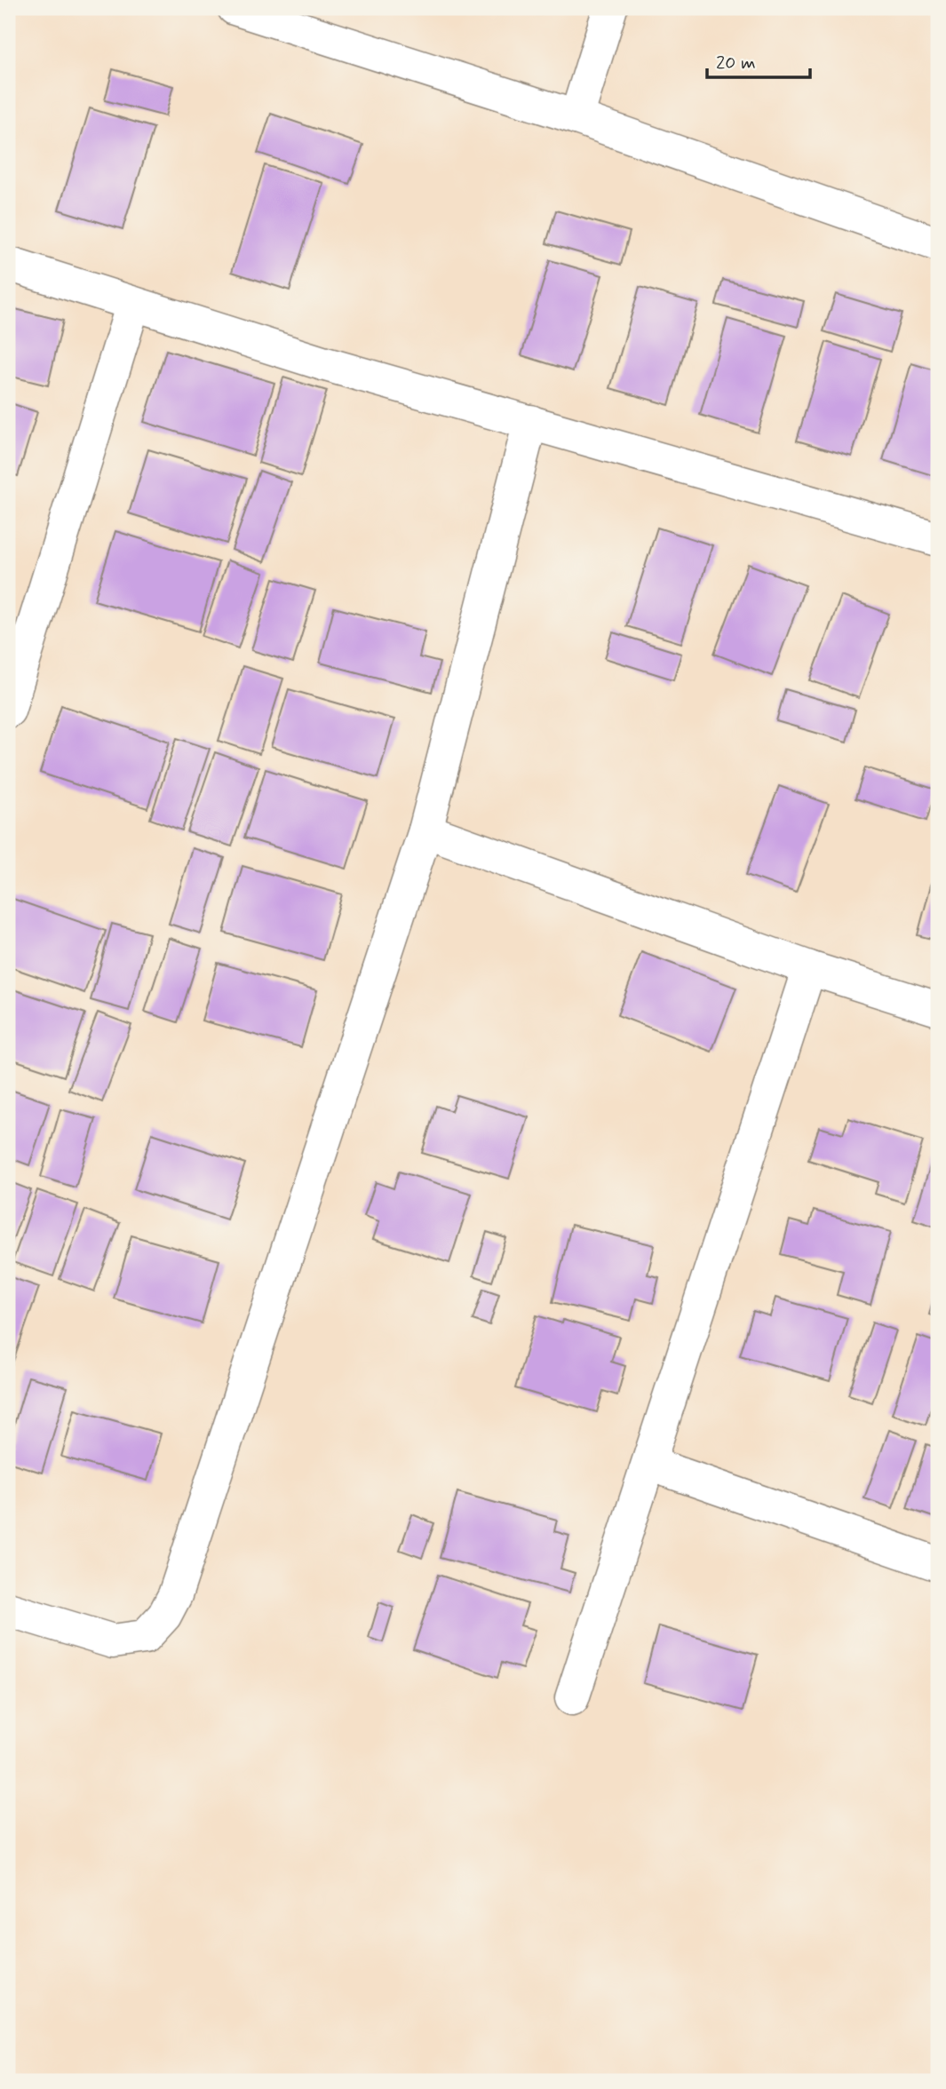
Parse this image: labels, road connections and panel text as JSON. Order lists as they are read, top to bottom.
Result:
{
  "scale_bar": "20 m"
}
